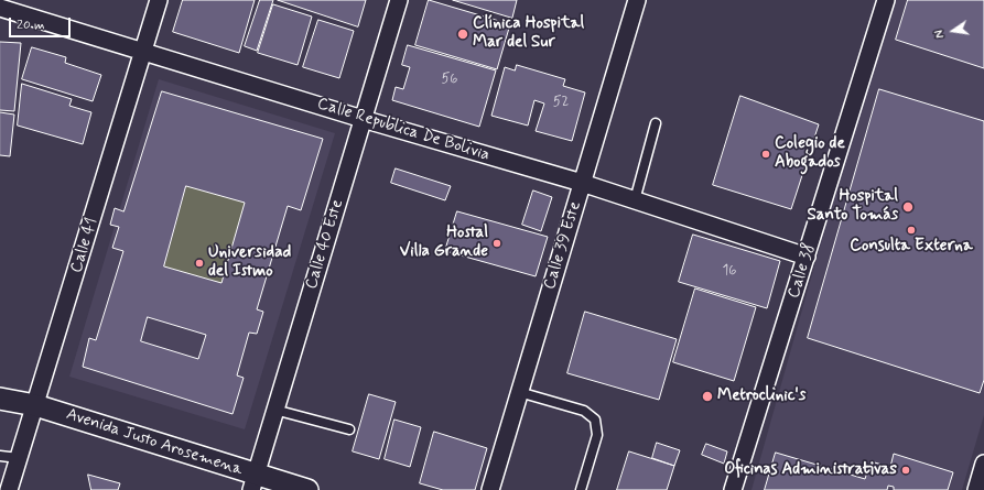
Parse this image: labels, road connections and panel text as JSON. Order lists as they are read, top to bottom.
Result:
{
  "streets": {
    "street": [
      "Calle Republica De Bolivia",
      "Calle 40 Este",
      "Calle 41",
      "Calle 39 Este",
      "Calle 38",
      "Avenida Justo Arosemena"
    ]
  },
  "crossings": [
    ["Calle Republica De Bolivia", "Calle 40 Este"],
    ["Calle Republica De Bolivia", "Calle 41"],
    ["Calle Republica De Bolivia", "Calle 39 Este"],
    ["Calle Republica De Bolivia", "Calle 38"],
    ["Calle 40 Este", "Avenida Justo Arosemena"],
    ["Calle 41", "Avenida Justo Arosemena"]
  ],
  "places": [
    "Clínica Hospital Mar del Sur",
    "Colegio de Abogados",
    "Hospital Santo Tomás",
    "Consulta Externa",
    "Hostal Villa Grande",
    "Universidad del Istmo",
    "Metroclinic's",
    "Oficinas Administrativas"
  ],
  "house_numbers": ["56", "52", "16"],
  "scale_bar": "20 m",
  "north": "left"
}
